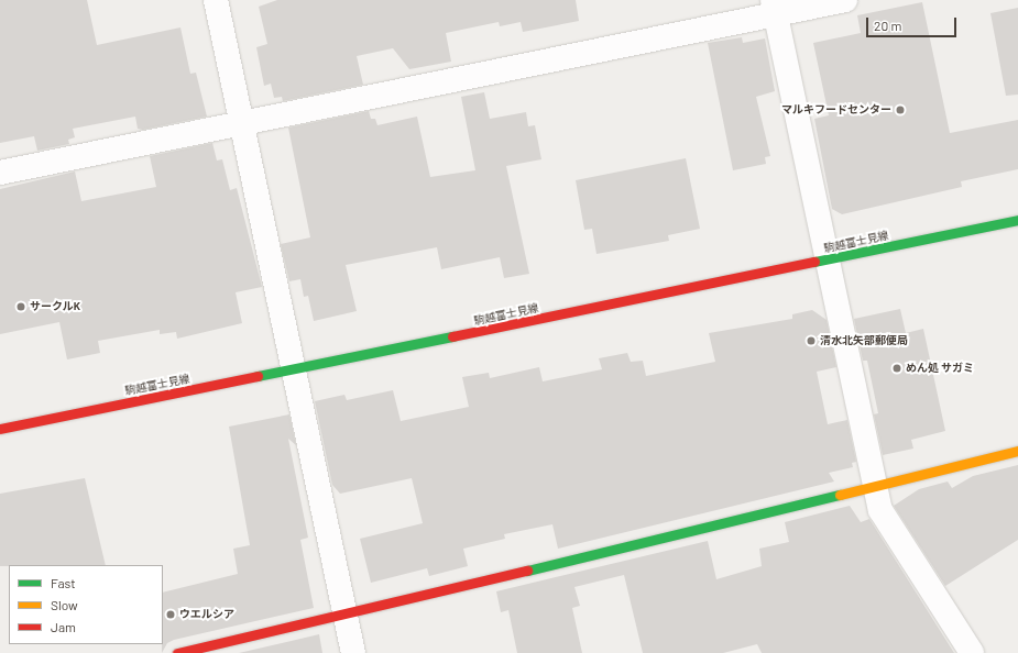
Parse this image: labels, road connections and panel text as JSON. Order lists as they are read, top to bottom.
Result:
{
  "streets": {
    "main road": ["駒越富士見線"]
  },
  "places": [
    "マルキフードセンター",
    "サークルK",
    "清水北矢部郵便局",
    "めん処 サガミ",
    "ウエルシア"
  ],
  "legend": ["Fast", "Slow", "Jam"],
  "scale_bar": "20 m"
}
